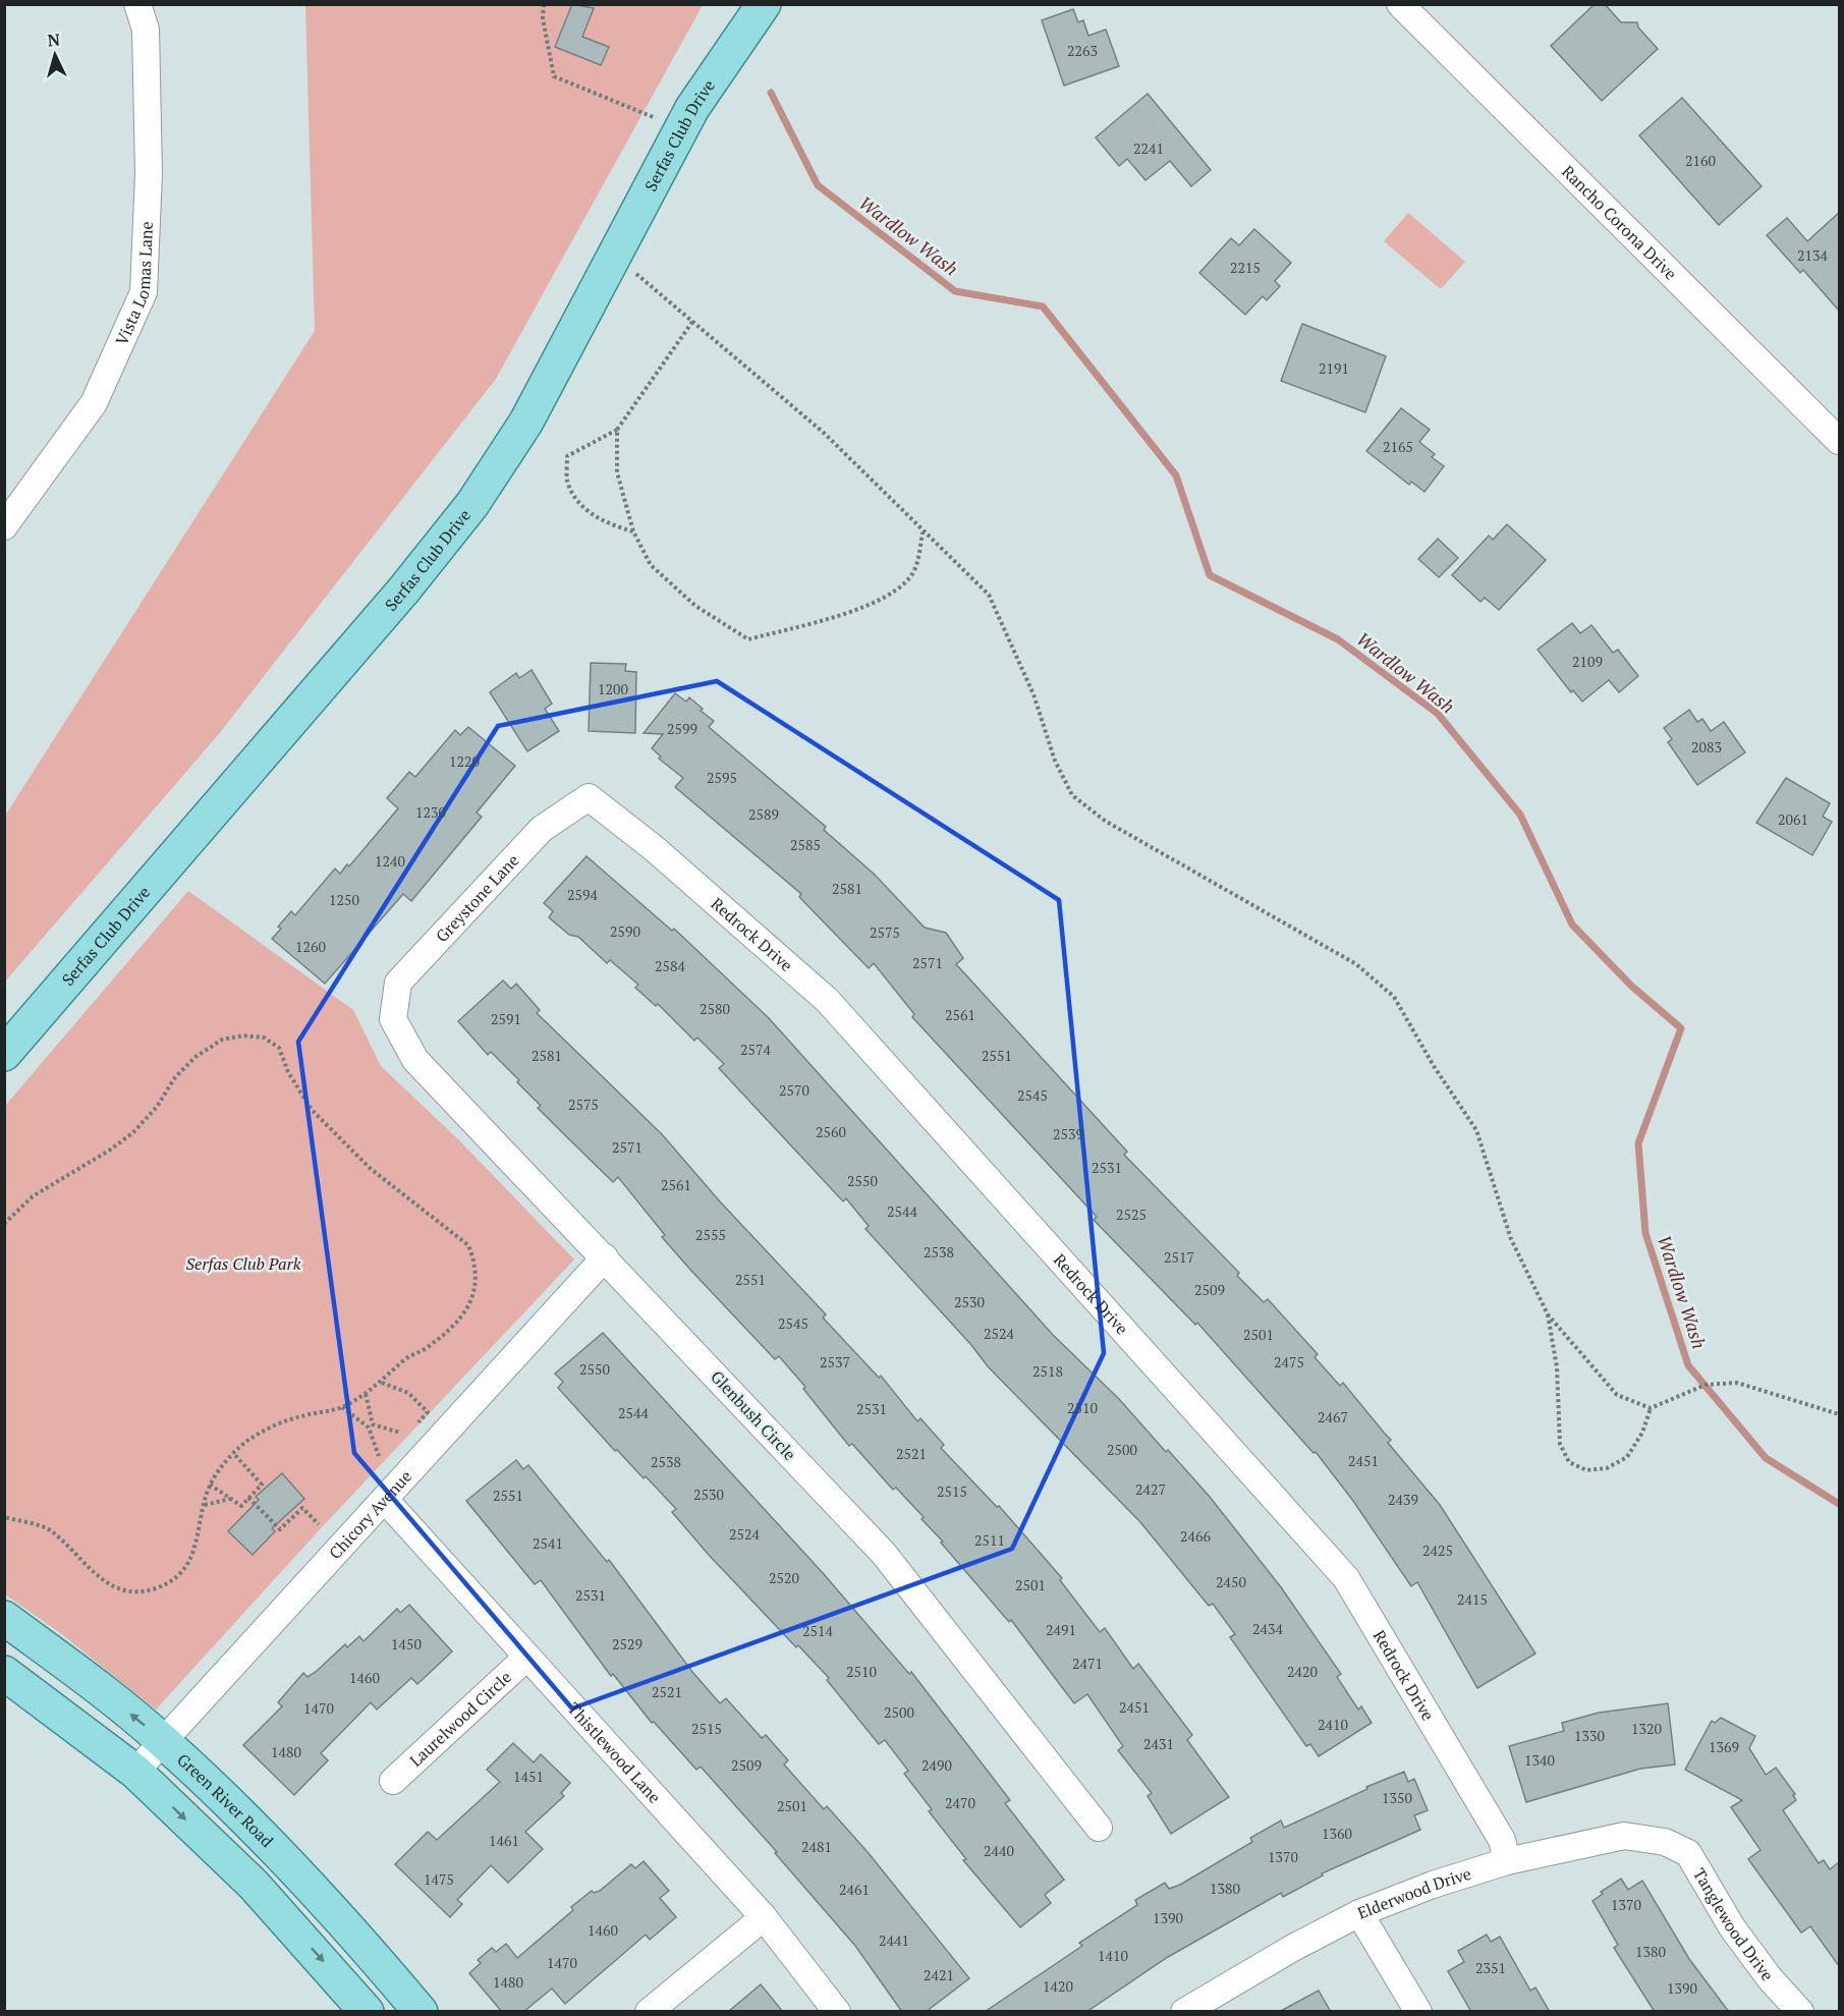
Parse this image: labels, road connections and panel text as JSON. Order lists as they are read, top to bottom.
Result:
{
  "streets": {
    "main road": ["Serfas Club Drive", "Green River Road"],
    "street": [
      "Rancho Corona Drive",
      "Vista Lomas Lane",
      "Greystone Lane",
      "Redrock Drive",
      "Glenbush Circle",
      "Chicory Avenue",
      "Laurelwood Circle",
      "Thistlewood Lane",
      "Elderwood Drive",
      "Tanglewood Drive"
    ]
  },
  "crossings": [
    ["Greystone Lane", "Redrock Drive"],
    ["Greystone Lane", "Glenbush Circle"],
    ["Redrock Drive", "Elderwood Drive"],
    ["Glenbush Circle", "Chicory Avenue"],
    ["Chicory Avenue", "Thistlewood Lane"],
    ["Chicory Avenue", "Green River Road"],
    ["Laurelwood Circle", "Thistlewood Lane"],
    ["Elderwood Drive", "Tanglewood Drive"]
  ],
  "water": ["Wardlow Wash"],
  "parks": ["Serfas Club Park"],
  "house_numbers": [
    "2263",
    "2241",
    "2160",
    "2134",
    "2215",
    "2191",
    "2165",
    "2109",
    "1200",
    "2599",
    "2083",
    "1220",
    "2595",
    "1230",
    "2589",
    "2061",
    "2585",
    "1240",
    "2581",
    "2594",
    "1250",
    "2590",
    "2575",
    "1260",
    "2571",
    "2584",
    "2580",
    "2561",
    "2591",
    "2574",
    "2581",
    "2551",
    "2570",
    "2545",
    "2575",
    "2560",
    "2539",
    "2571",
    "2531",
    "2550",
    "2561",
    "2544",
    "2525",
    "2555",
    "2538",
    "2517",
    "2551",
    "2509",
    "2530",
    "2545",
    "2524",
    "2501",
    "2537",
    "2475",
    "2550",
    "2518",
    "2510",
    "2531",
    "2544",
    "2467",
    "2500",
    "2521",
    "2451",
    "2538",
    "2427",
    "2515",
    "2530",
    "2551",
    "2439",
    "2524",
    "2466",
    "2511",
    "2541",
    "2425",
    "2520",
    "2450",
    "2501",
    "2531",
    "2415",
    "2434",
    "2491",
    "2514",
    "1450",
    "2529",
    "2471",
    "2510",
    "2420",
    "1460",
    "2521",
    "2451",
    "1470",
    "2500",
    "2410",
    "2515",
    "1320",
    "1330",
    "2431",
    "1369",
    "1480",
    "1340",
    "2509",
    "2490",
    "1451",
    "1350",
    "2470",
    "2501",
    "1360",
    "1461",
    "2481",
    "2440",
    "1370",
    "1475",
    "1380",
    "2461",
    "1370",
    "1390",
    "1460",
    "2441",
    "1380",
    "1410",
    "1470",
    "2351",
    "2421",
    "1480",
    "1420",
    "1390"
  ],
  "north": "top"
}
